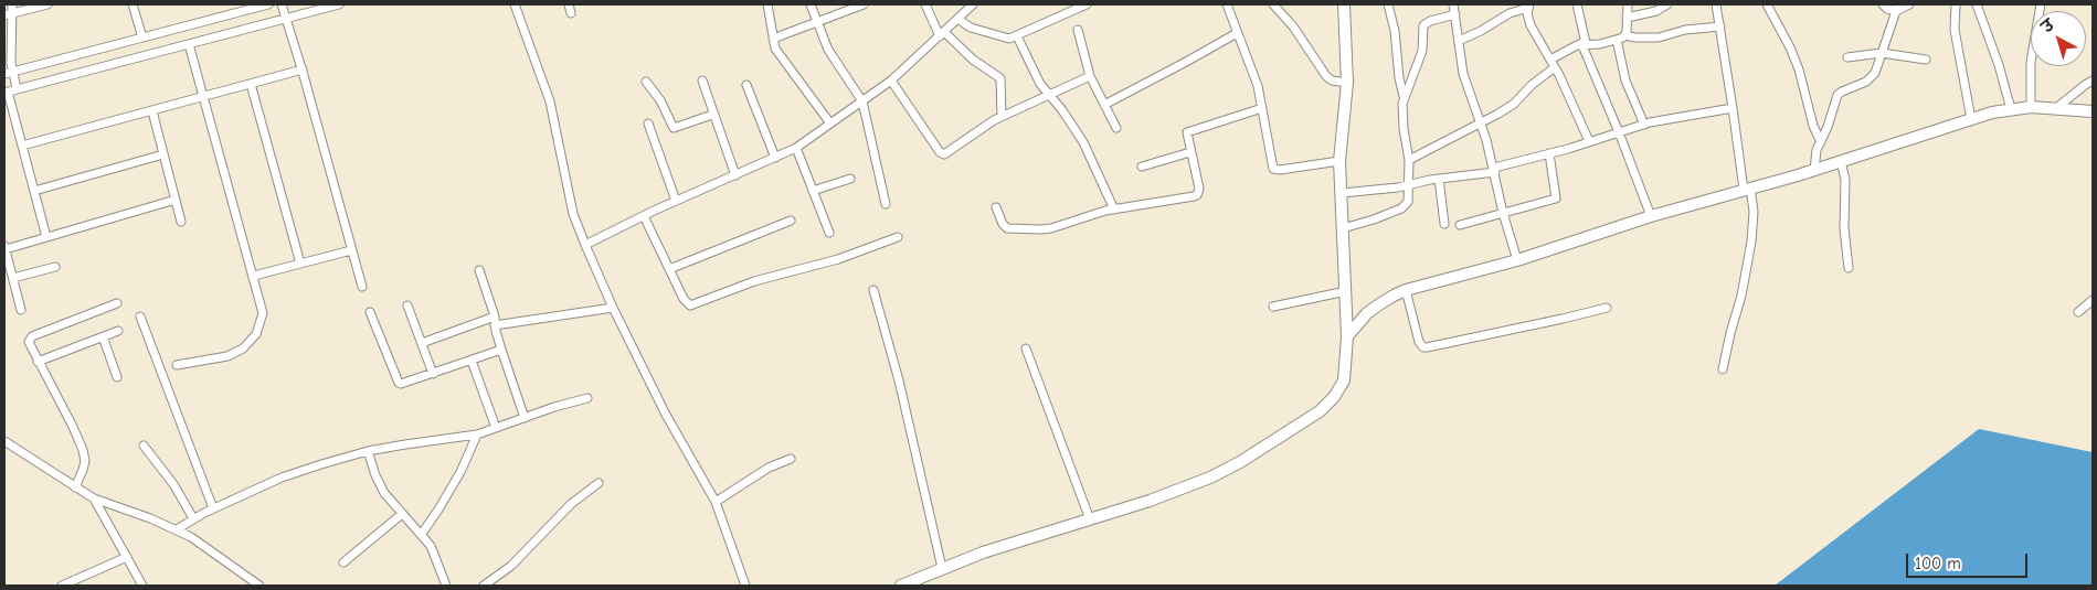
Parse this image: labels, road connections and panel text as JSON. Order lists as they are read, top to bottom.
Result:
{
  "scale_bar": "100 m",
  "north": "top left"
}
